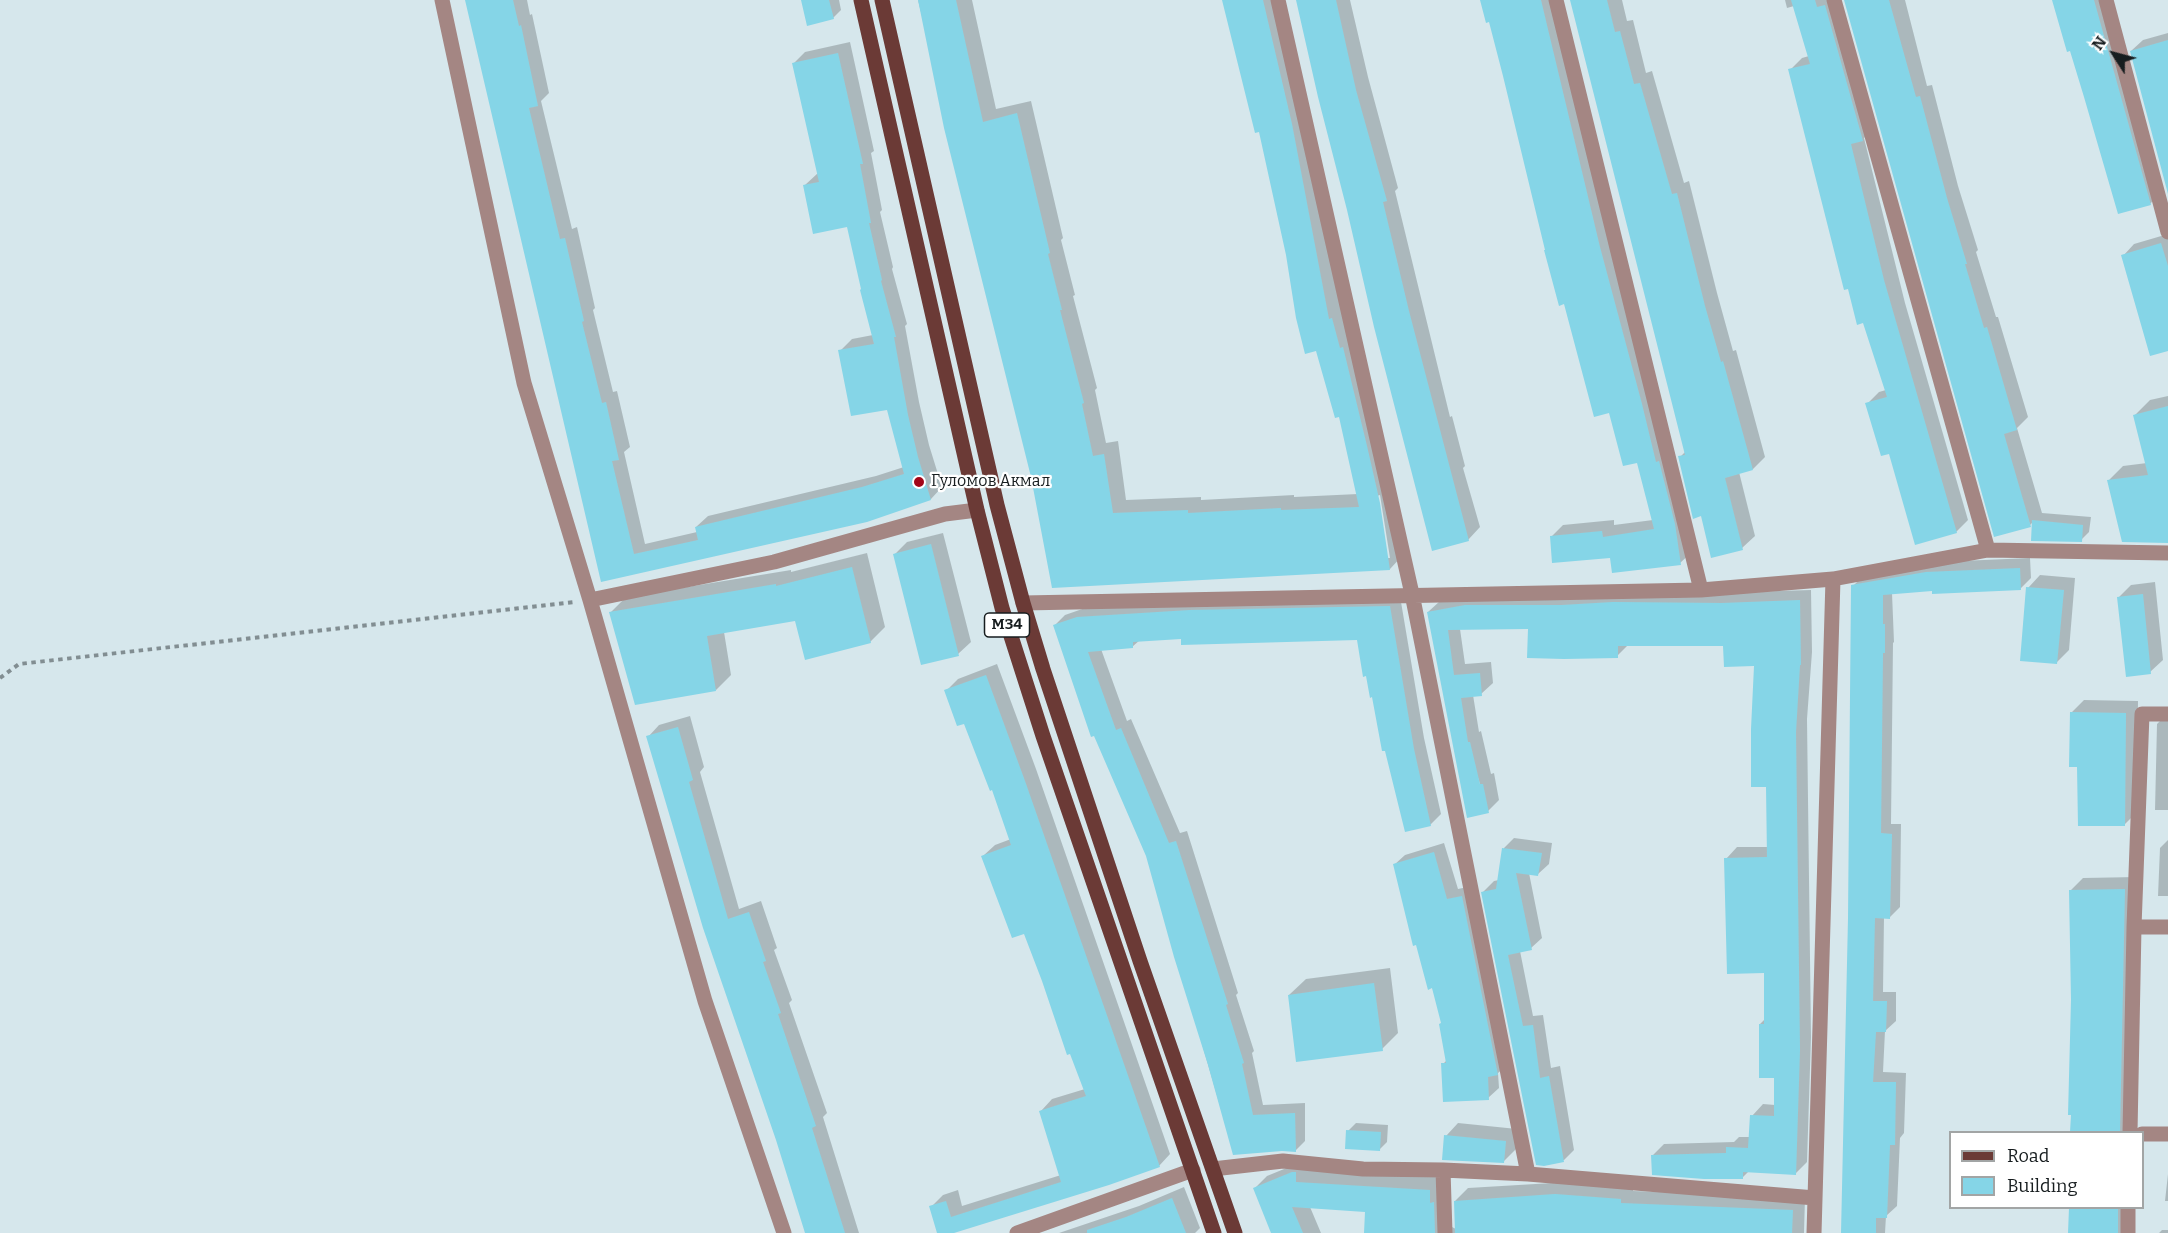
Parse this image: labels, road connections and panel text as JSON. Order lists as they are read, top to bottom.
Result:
{
  "streets": {
    "main road": ["M34"]
  },
  "places": ["Гуломов Акмал"],
  "legend": ["Road", "Building"],
  "north": "top left"
}
